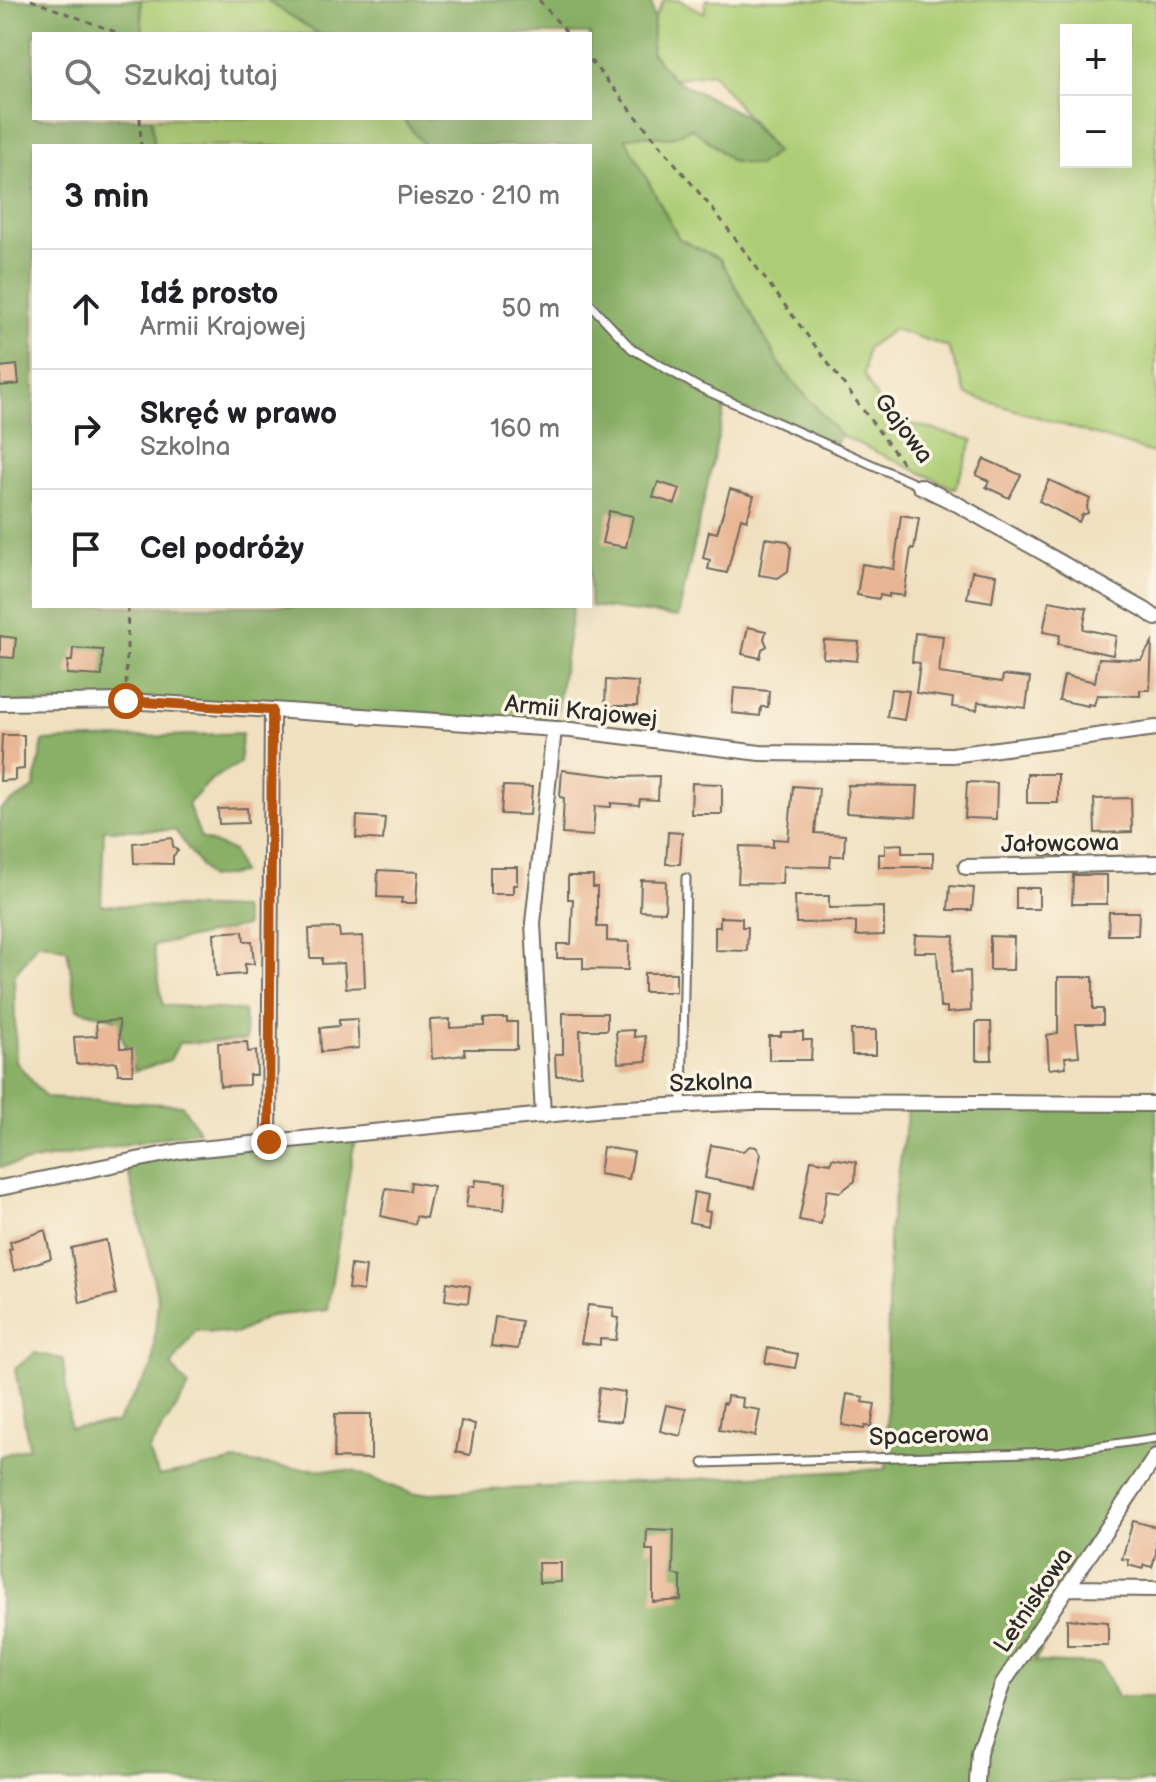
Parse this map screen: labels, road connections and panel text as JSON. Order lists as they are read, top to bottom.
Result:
{
  "streets": {
    "street": [
      "Gajowa",
      "Armii Krajowej",
      "Jałowcowa",
      "Szkolna",
      "Letniskowa"
    ],
    "lane": ["Spacerowa"]
  },
  "page": {
    "map_buttons": ["+", "−"],
    "search": "Szukaj tutaj",
    "heading": ["3 min", "Pieszo · 210 m"],
    "list": [
      ["Idź prosto", "Armii Krajowej", "50 m"],
      ["Skręć w prawo", "Szkolna", "160 m"],
      "Cel podróży"
    ]
  }
}
